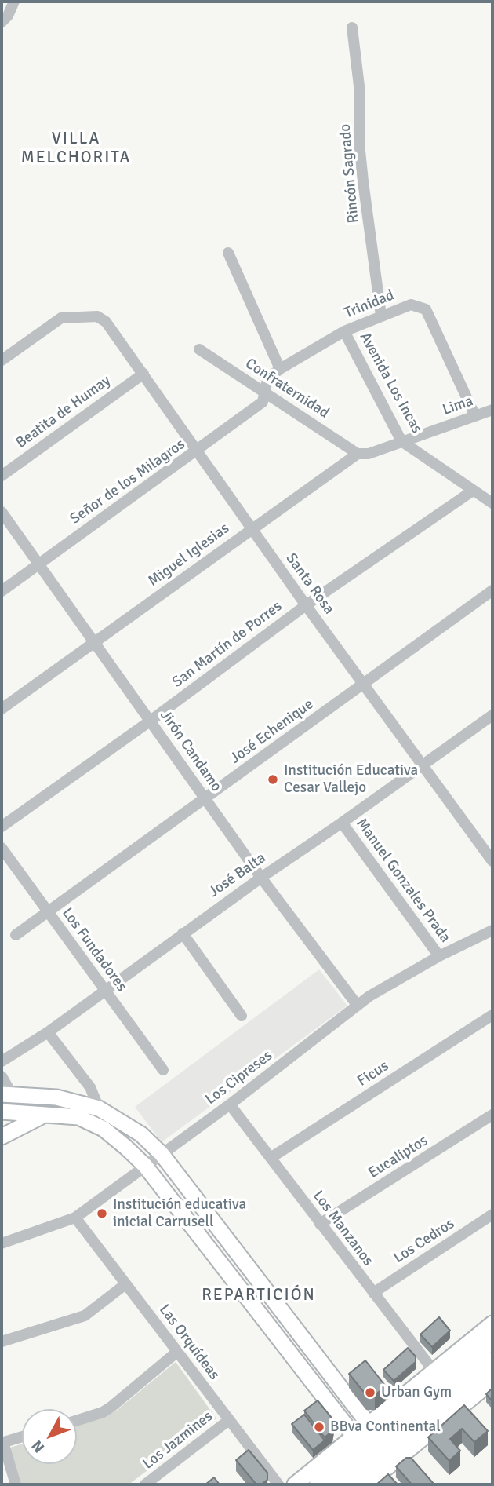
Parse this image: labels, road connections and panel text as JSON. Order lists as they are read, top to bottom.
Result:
{
  "streets": {
    "street": [
      "Rincón Sagrado",
      "Trinidad",
      "Avenida Los Incas",
      "Confraternidad",
      "Lima",
      "Beatita de Humay",
      "Señor de los Milagros",
      "Miguel Iglesias",
      "Santa Rosa",
      "San Martín de Porres",
      "José Echenique",
      "Jirón Candamo",
      "José Balta",
      "Manuel Gonzales Prada",
      "Los Fundadores",
      "Ficus",
      "Los Cipreses",
      "Eucaliptos",
      "Los Manzanos",
      "Los Cedros",
      "Las Orquídeas",
      "Los Jazmines"
    ]
  },
  "crossings": [
    ["Rincón Sagrado", "Trinidad"],
    ["Trinidad", "Avenida Los Incas"],
    ["Trinidad", "Confraternidad"],
    ["Trinidad", "Lima"],
    ["Trinidad", "Señor de los Milagros"],
    ["Avenida Los Incas", "Lima"],
    ["Avenida Los Incas", "Miguel Iglesias"],
    ["Avenida Los Incas", "San Martín de Porres"],
    ["Confraternidad", "Señor de los Milagros"],
    ["Confraternidad", "Miguel Iglesias"],
    ["Lima", "Miguel Iglesias"],
    ["Beatita de Humay", "Santa Rosa"],
    ["Señor de los Milagros", "Santa Rosa"],
    ["Señor de los Milagros", "Jirón Candamo"],
    ["Miguel Iglesias", "Santa Rosa"],
    ["Miguel Iglesias", "Jirón Candamo"],
    ["Santa Rosa", "San Martín de Porres"],
    ["Santa Rosa", "José Echenique"],
    ["Santa Rosa", "José Balta"],
    ["San Martín de Porres", "Jirón Candamo"],
    ["José Echenique", "Jirón Candamo"],
    ["José Echenique", "Los Fundadores"],
    ["Jirón Candamo", "José Balta"],
    ["Jirón Candamo", "Los Cipreses"],
    ["José Balta", "Manuel Gonzales Prada"],
    ["José Balta", "Los Fundadores"],
    ["Manuel Gonzales Prada", "Los Cipreses"],
    ["Ficus", "Los Manzanos"],
    ["Los Cipreses", "Los Manzanos"],
    ["Los Cipreses", "Las Orquídeas"],
    ["Eucaliptos", "Los Manzanos"],
    ["Los Manzanos", "Los Cedros"],
    ["Las Orquídeas", "Los Jazmines"]
  ],
  "districts": ["VILLA MELCHORITA", "REPARTICIÓN"],
  "places": [
    "Institución Educativa Cesar Vallejo",
    "Institución educativa inicial Carrusell",
    "Urban Gym",
    "BBva Continental"
  ],
  "north": "bottom left"
}
